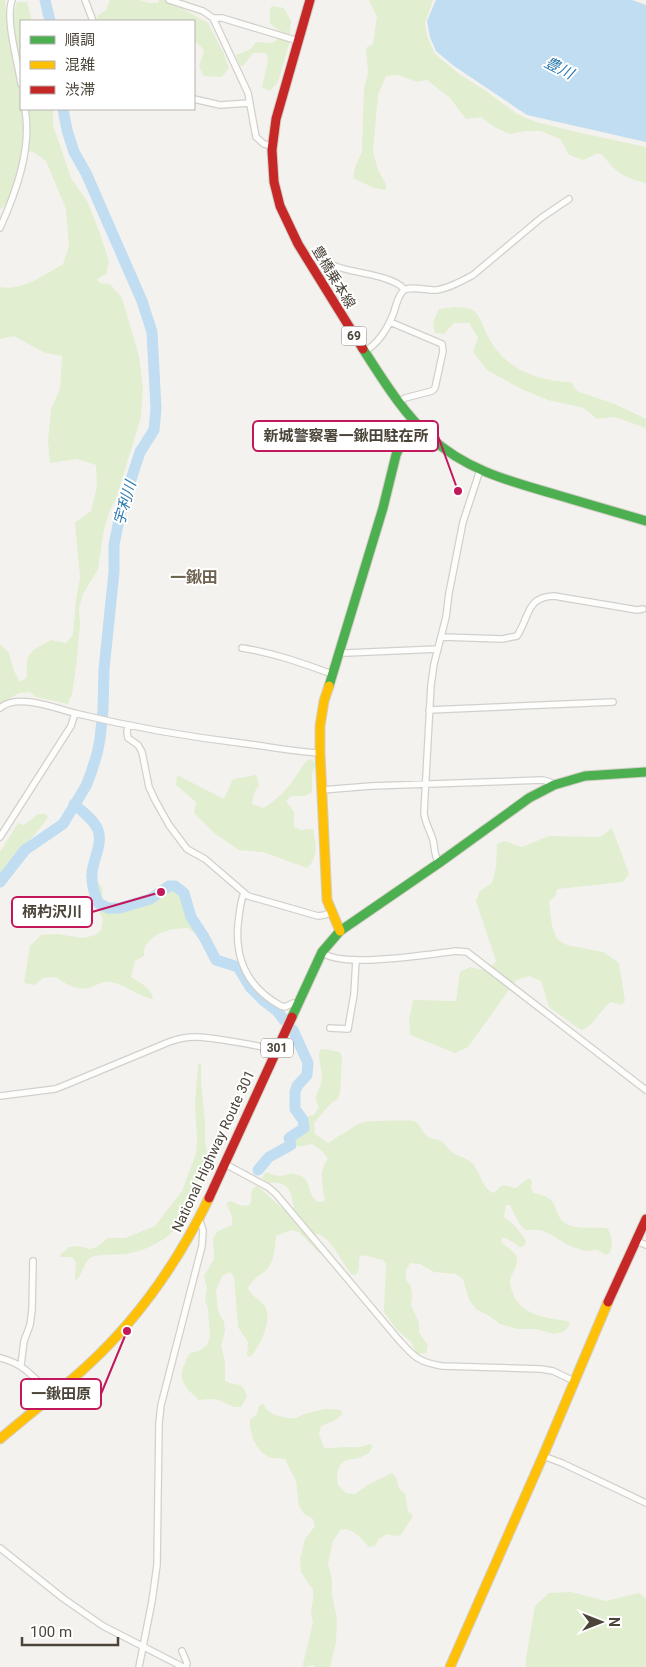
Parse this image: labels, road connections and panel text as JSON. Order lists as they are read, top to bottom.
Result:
{
  "streets": {
    "main road": [
      "豊橋乗本線",
      "69",
      "301",
      "National Highway Route 301"
    ]
  },
  "districts": ["一鍬田"],
  "water": ["豊川", "宇利川"],
  "places": ["新城警察署一鍬田駐在所", "柄杓沢川", "一鍬田原"],
  "legend": ["順調", "混雑", "渋滞"],
  "scale_bar": "100 m",
  "north": "right"
}
